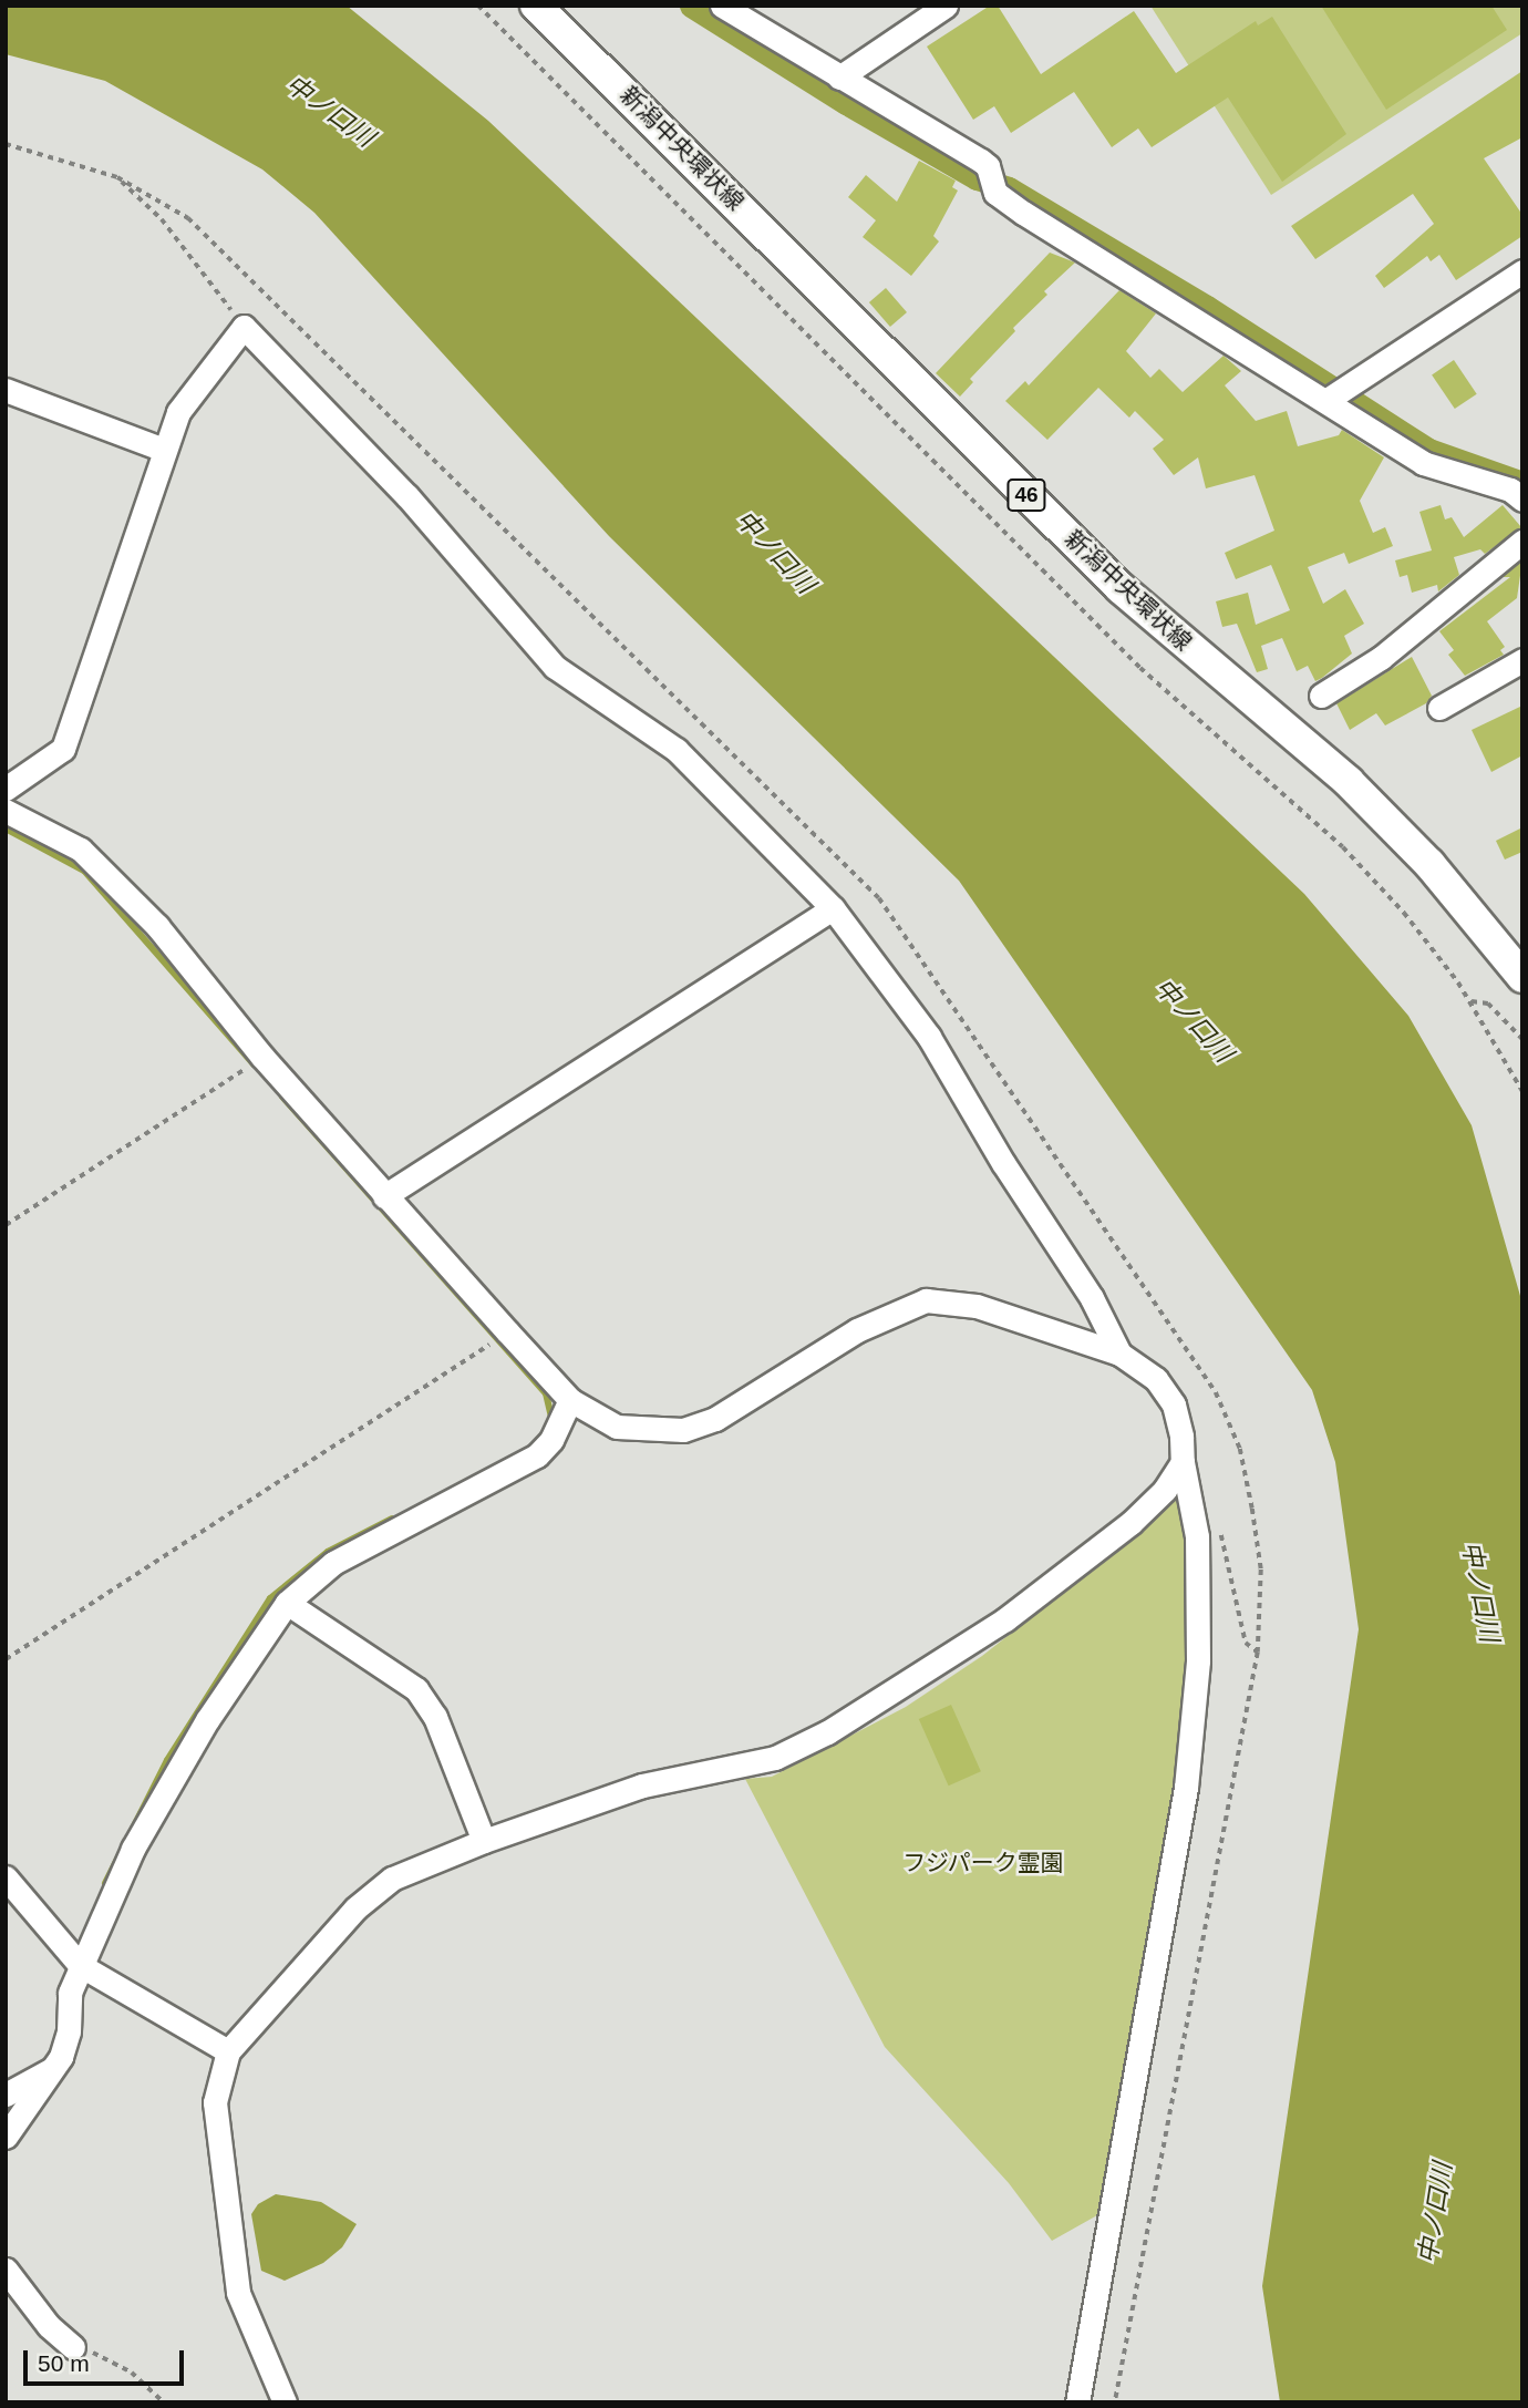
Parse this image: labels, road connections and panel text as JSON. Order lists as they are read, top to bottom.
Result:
{
  "streets": {
    "main road": ["新潟中央環状線", "46"]
  },
  "water": ["中ノ口川"],
  "parks": ["フジパーク霊園"],
  "scale_bar": "50 m"
}
